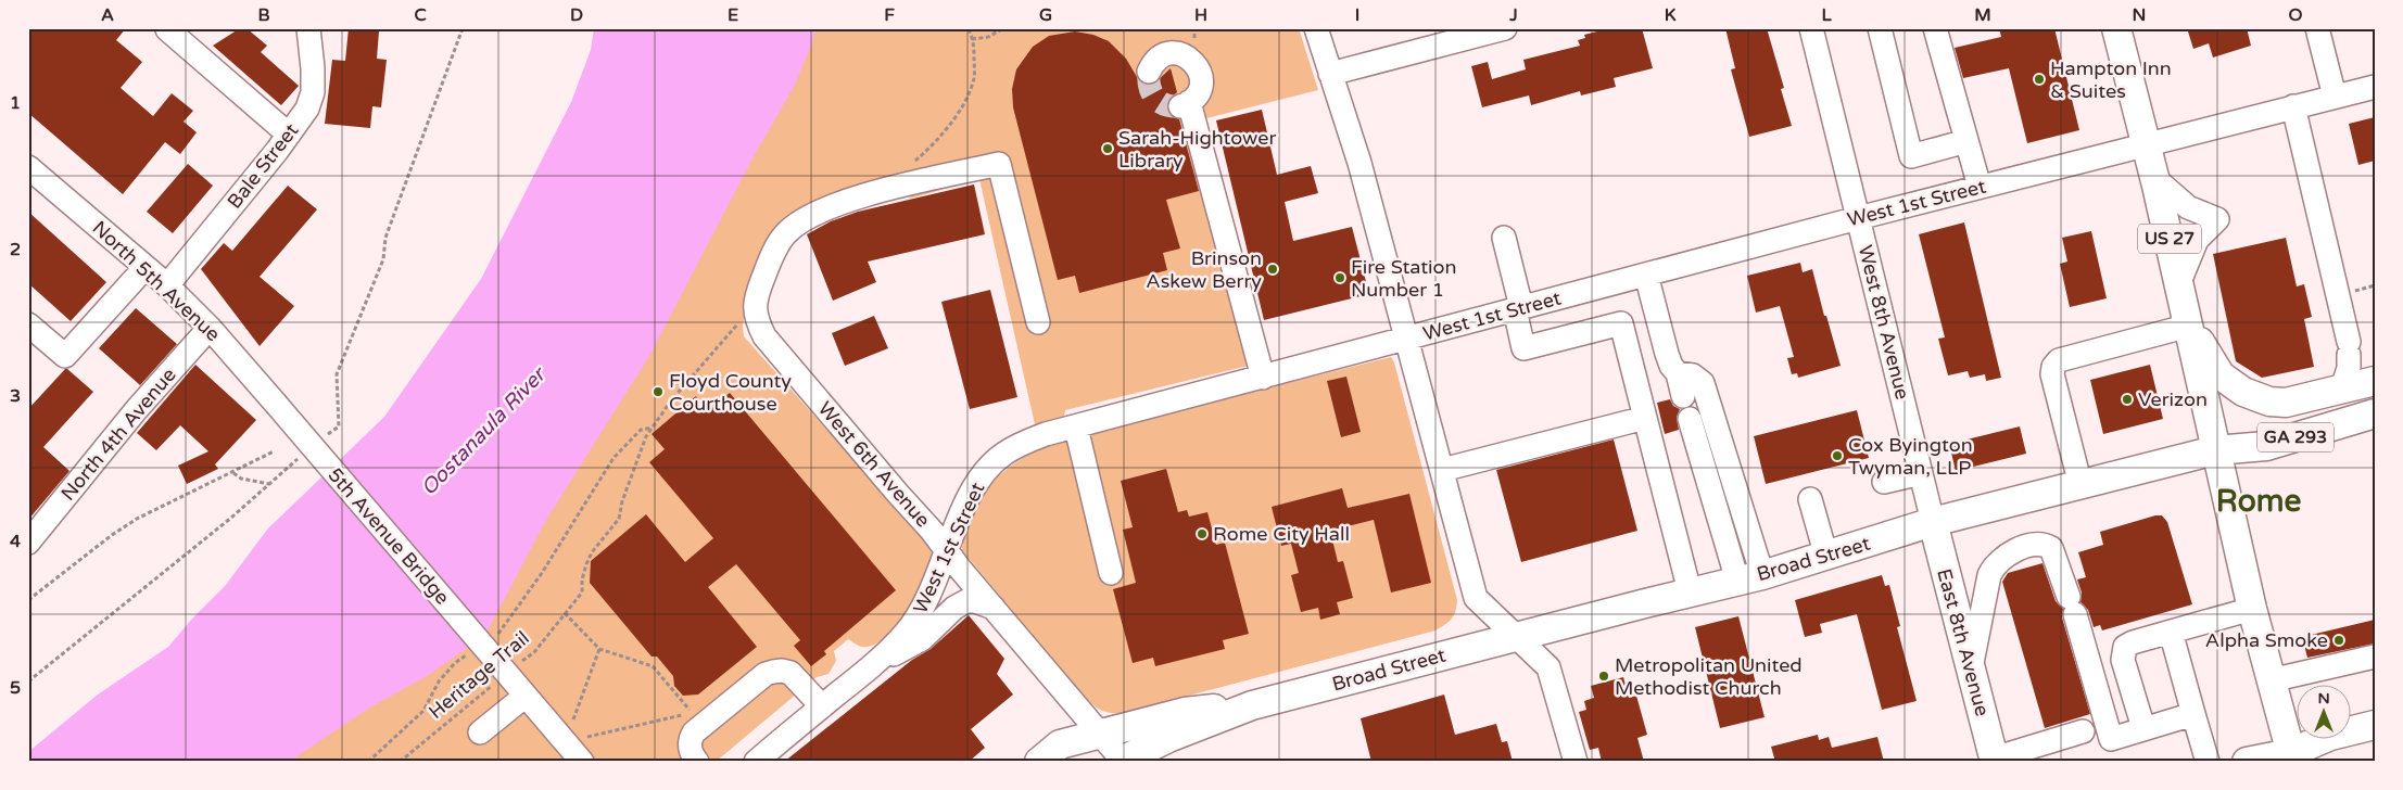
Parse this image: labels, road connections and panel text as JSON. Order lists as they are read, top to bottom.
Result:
{
  "streets": {
    "main road": [
      "US 27",
      "GA 293",
      "Broad Street",
      "East 8th Avenue"
    ],
    "street": [
      "Bale Street",
      "West 1st Street",
      "North 5th Avenue",
      "West 8th Avenue",
      "North 4th Avenue",
      "West 6th Avenue",
      "5th Avenue Bridge"
    ],
    "path": ["Heritage Trail"]
  },
  "crossings": [
    ["Bale Street", "North 5th Avenue"],
    ["West 1st Street", "US 27"],
    ["West 1st Street", "West 8th Avenue"],
    ["West 1st Street", "West 6th Avenue"],
    ["US 27", "Broad Street"],
    ["North 5th Avenue", "North 4th Avenue"],
    ["North 5th Avenue", "5th Avenue Bridge"],
    ["West 8th Avenue", "Broad Street"],
    ["West 8th Avenue", "East 8th Avenue"],
    ["West 6th Avenue", "Broad Street"],
    ["West 6th Avenue", "Heritage Trail"],
    ["5th Avenue Bridge", "Heritage Trail"],
    ["Broad Street", "East 8th Avenue"]
  ],
  "districts": ["Rome"],
  "water": ["Oostanaula River"],
  "places": [
    "Hampton Inn & Suites",
    "Sarah-Hightower Library",
    "Brinson Askew Berry",
    "Fire Station Number 1",
    "Floyd County Courthouse",
    "Verizon",
    "Cox Byington Twyman, LLP",
    "Rome City Hall",
    "Alpha Smoke",
    "Metropolitan United Methodist Church"
  ],
  "north": "top",
  "grid": {
    "columns": [
      "A",
      "B",
      "C",
      "D",
      "E",
      "F",
      "G",
      "H",
      "I",
      "J",
      "K",
      "L",
      "M",
      "N",
      "O"
    ],
    "rows": [
      "1",
      "2",
      "3",
      "4",
      "5"
    ]
  }
}
